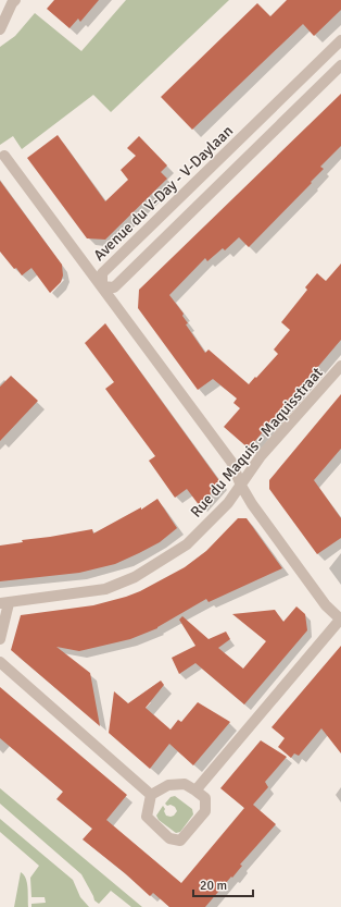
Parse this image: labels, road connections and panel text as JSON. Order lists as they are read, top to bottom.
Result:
{
  "streets": {
    "street": ["Avenue du V-Day - V-Daylaan", "Rue du Maquis - Maquisstraat"]
  },
  "scale_bar": "20 m"
}
